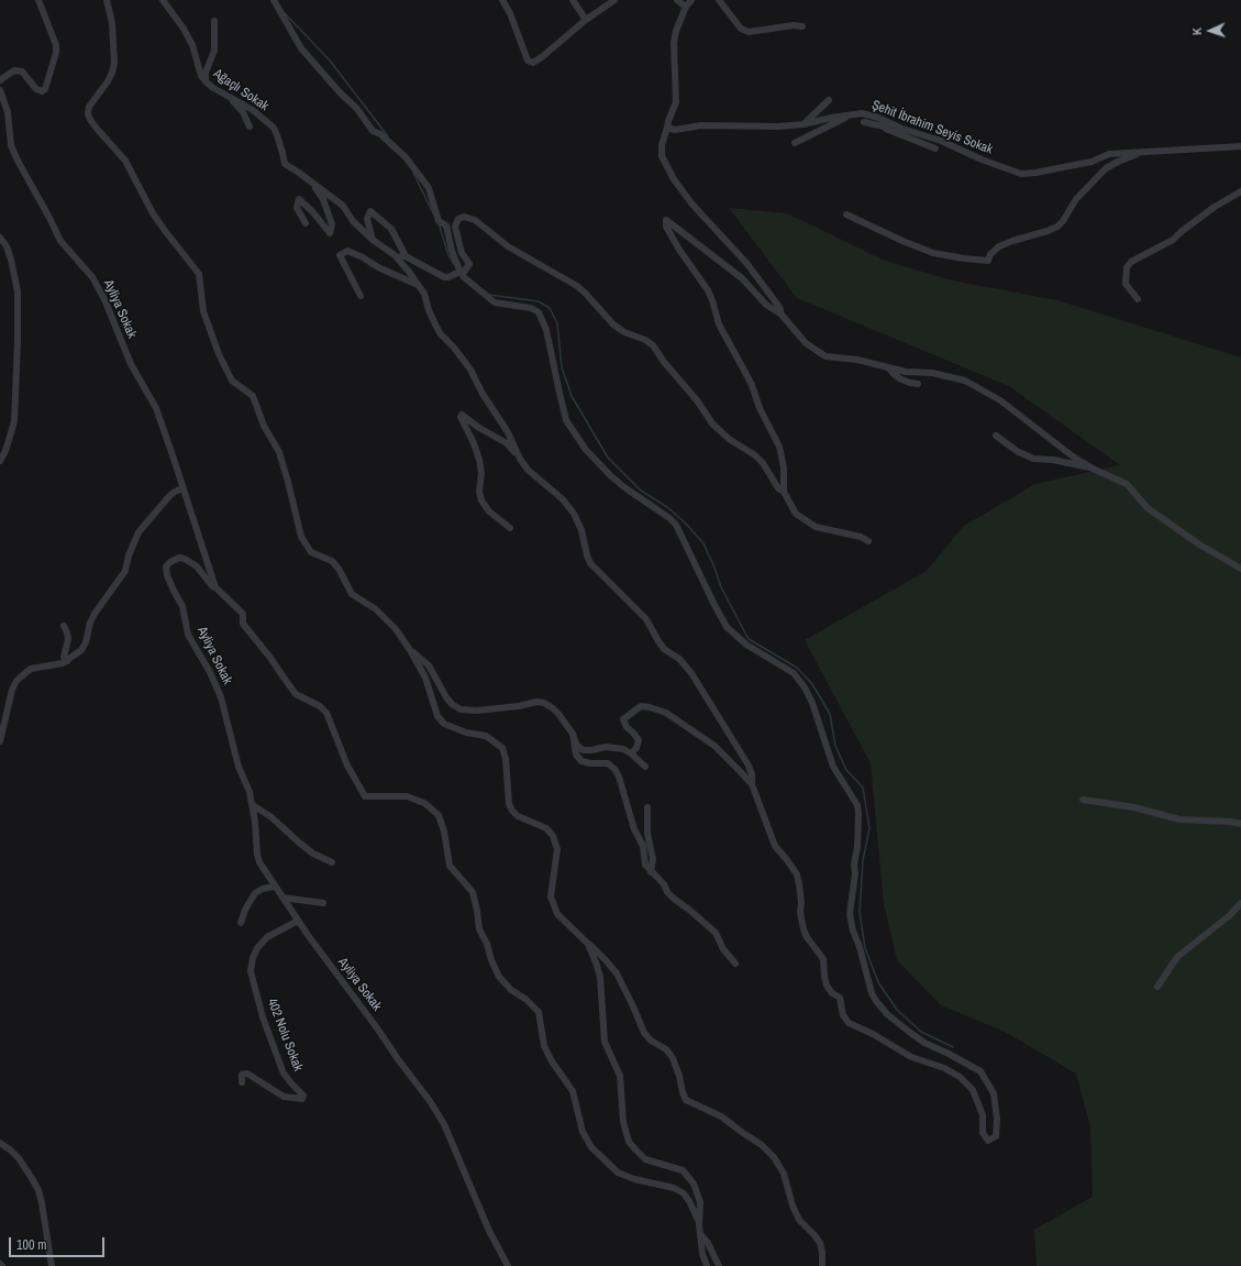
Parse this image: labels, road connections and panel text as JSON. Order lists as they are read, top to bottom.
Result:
{
  "streets": {
    "street": [
      "Ağaçlı Sokak",
      "Şehit İbrahim Seyis Sokak",
      "Ayliya Sokak",
      "402 Nolu Sokak"
    ]
  },
  "crossings": [
    ["Ayliya Sokak", "402 Nolu Sokak"]
  ],
  "scale_bar": "100 m",
  "north": "left"
}
